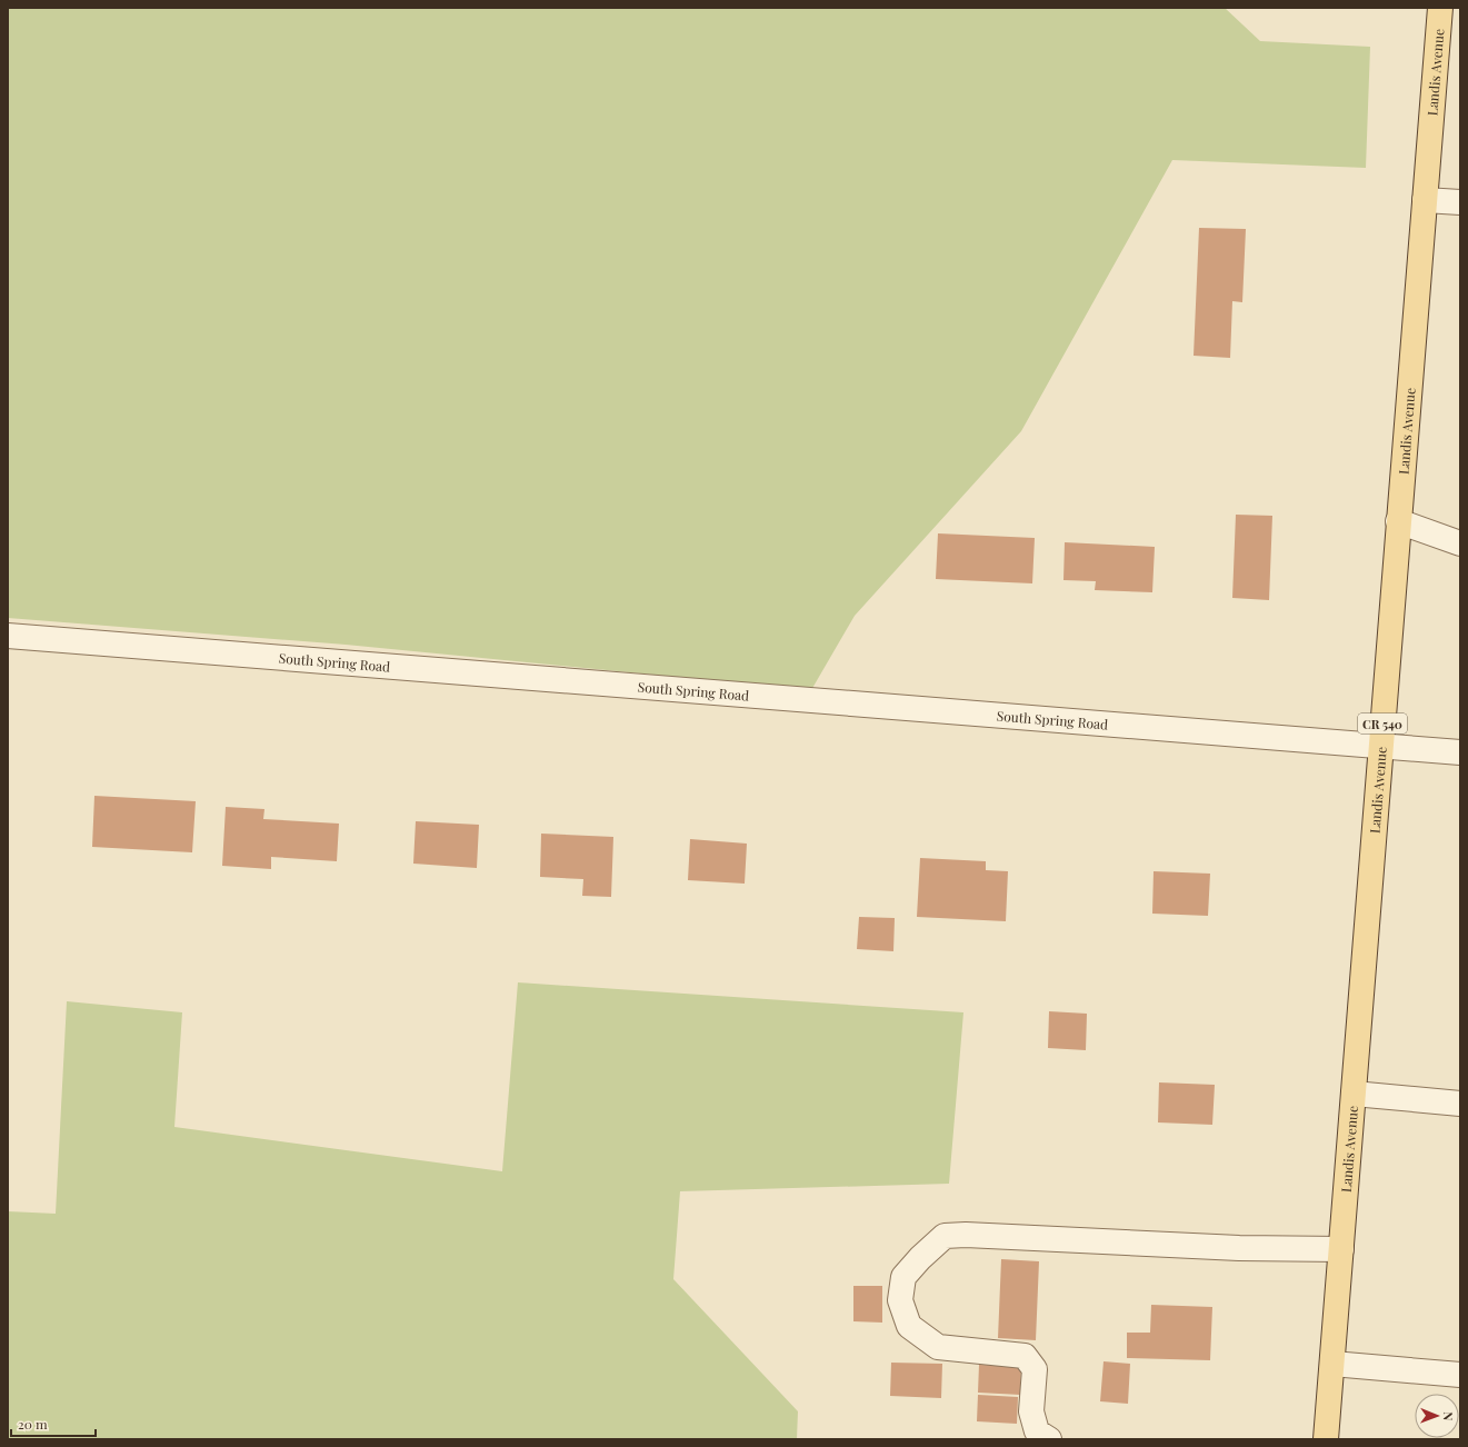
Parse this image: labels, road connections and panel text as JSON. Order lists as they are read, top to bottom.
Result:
{
  "streets": {
    "main road": ["Landis Avenue", "CR 540"],
    "street": ["South Spring Road"]
  },
  "crossings": [
    ["Landis Avenue", "South Spring Road"]
  ],
  "scale_bar": "20 m",
  "north": "right"
}
